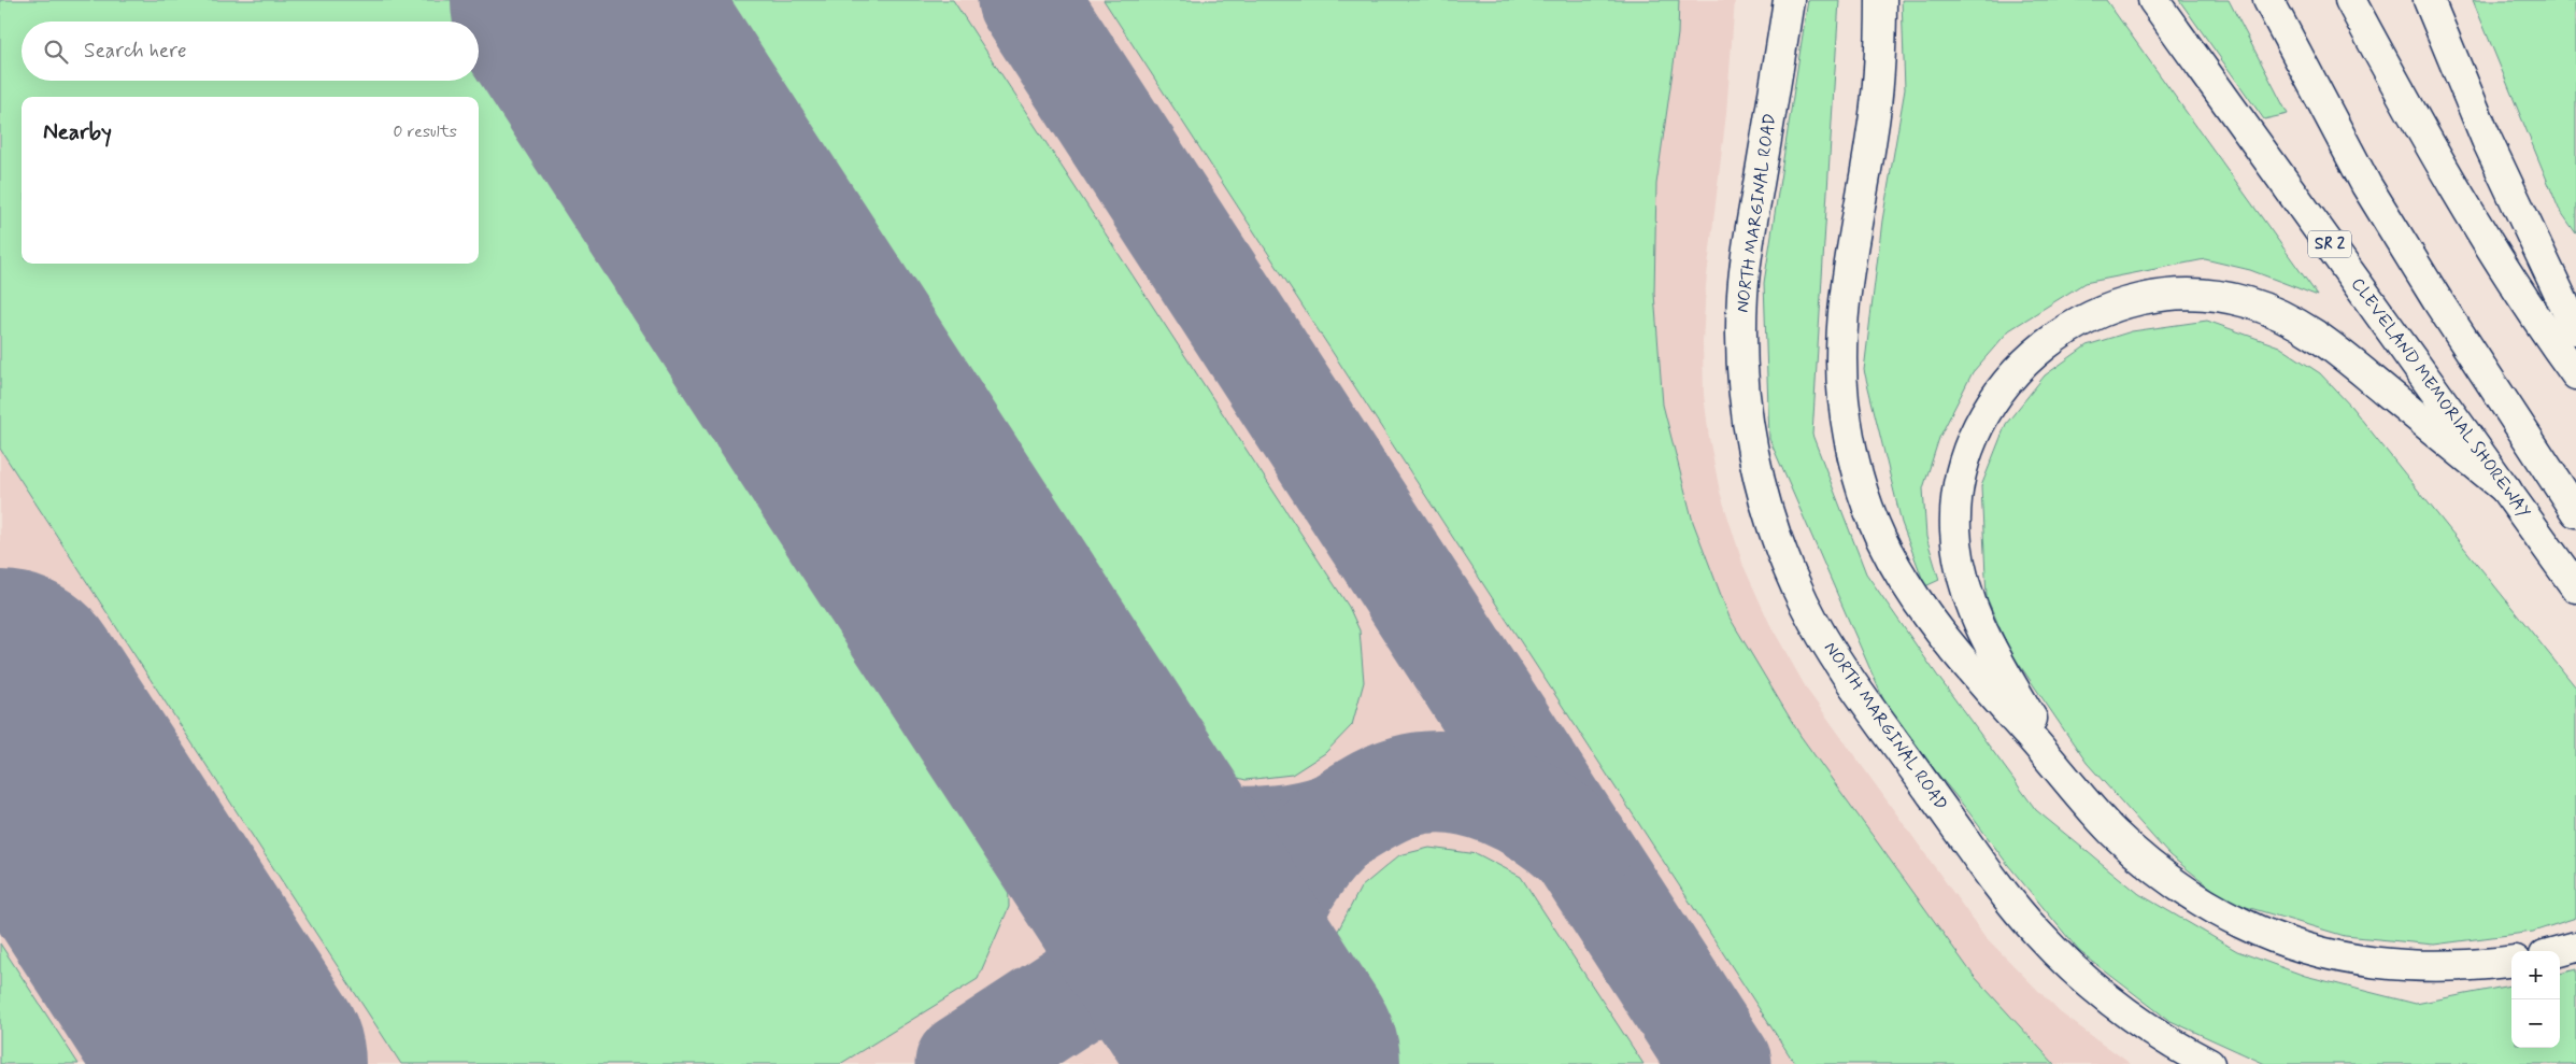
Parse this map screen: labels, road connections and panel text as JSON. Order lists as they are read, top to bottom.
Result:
{
  "streets": {
    "main road": ["NORTH MARGINAL ROAD", "SR 2", "CLEVELAND MEMORIAL SHOREWAY"]
  },
  "page": {
    "search": "Search here",
    "heading": ["Nearby", "0 results"],
    "map_buttons": ["+", "−"]
  }
}
